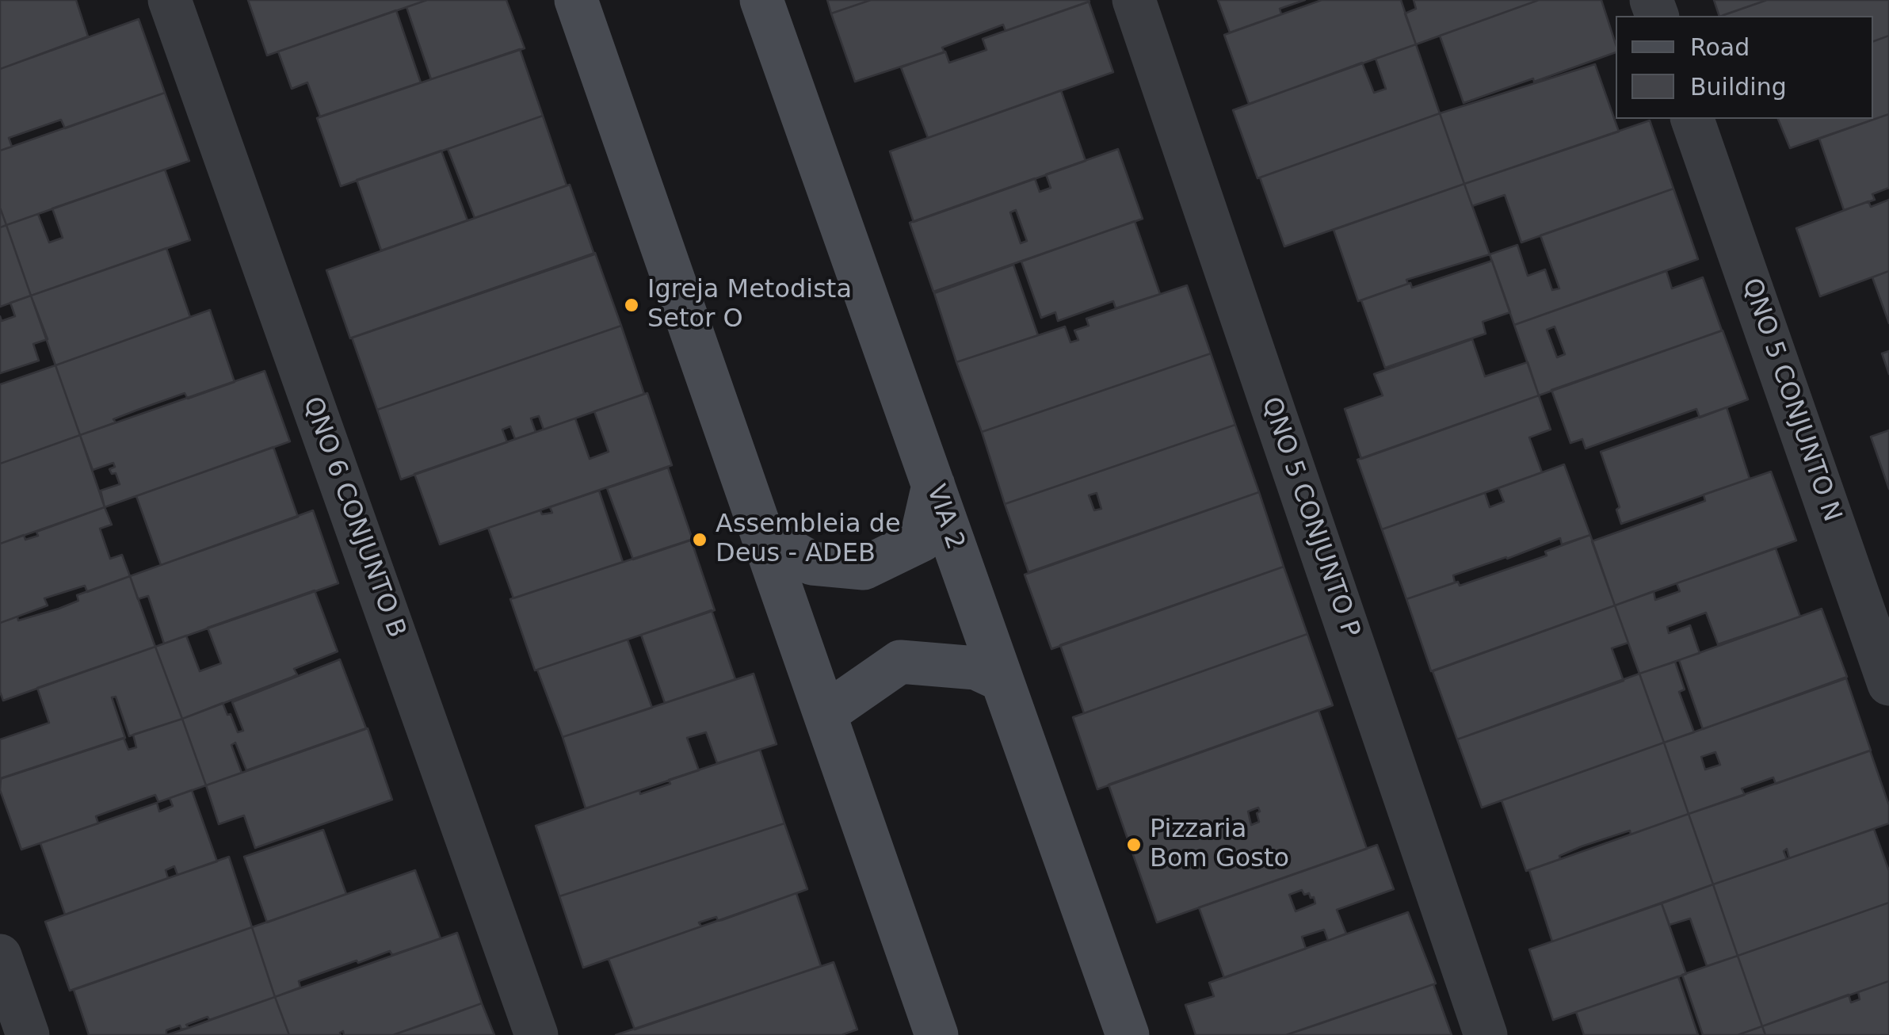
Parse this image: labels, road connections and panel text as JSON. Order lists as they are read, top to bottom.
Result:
{
  "streets": {
    "main road": ["VIA 2"],
    "street": ["QNO 5 CONJUNTO N", "QNO 6 CONJUNTO B", "QNO 5 CONJUNTO P"]
  },
  "places": ["Igreja Metodista Setor O", "Assembleia de Deus - ADEB", "Pizzaria Bom Gosto"],
  "legend": ["Road", "Building"]
}
